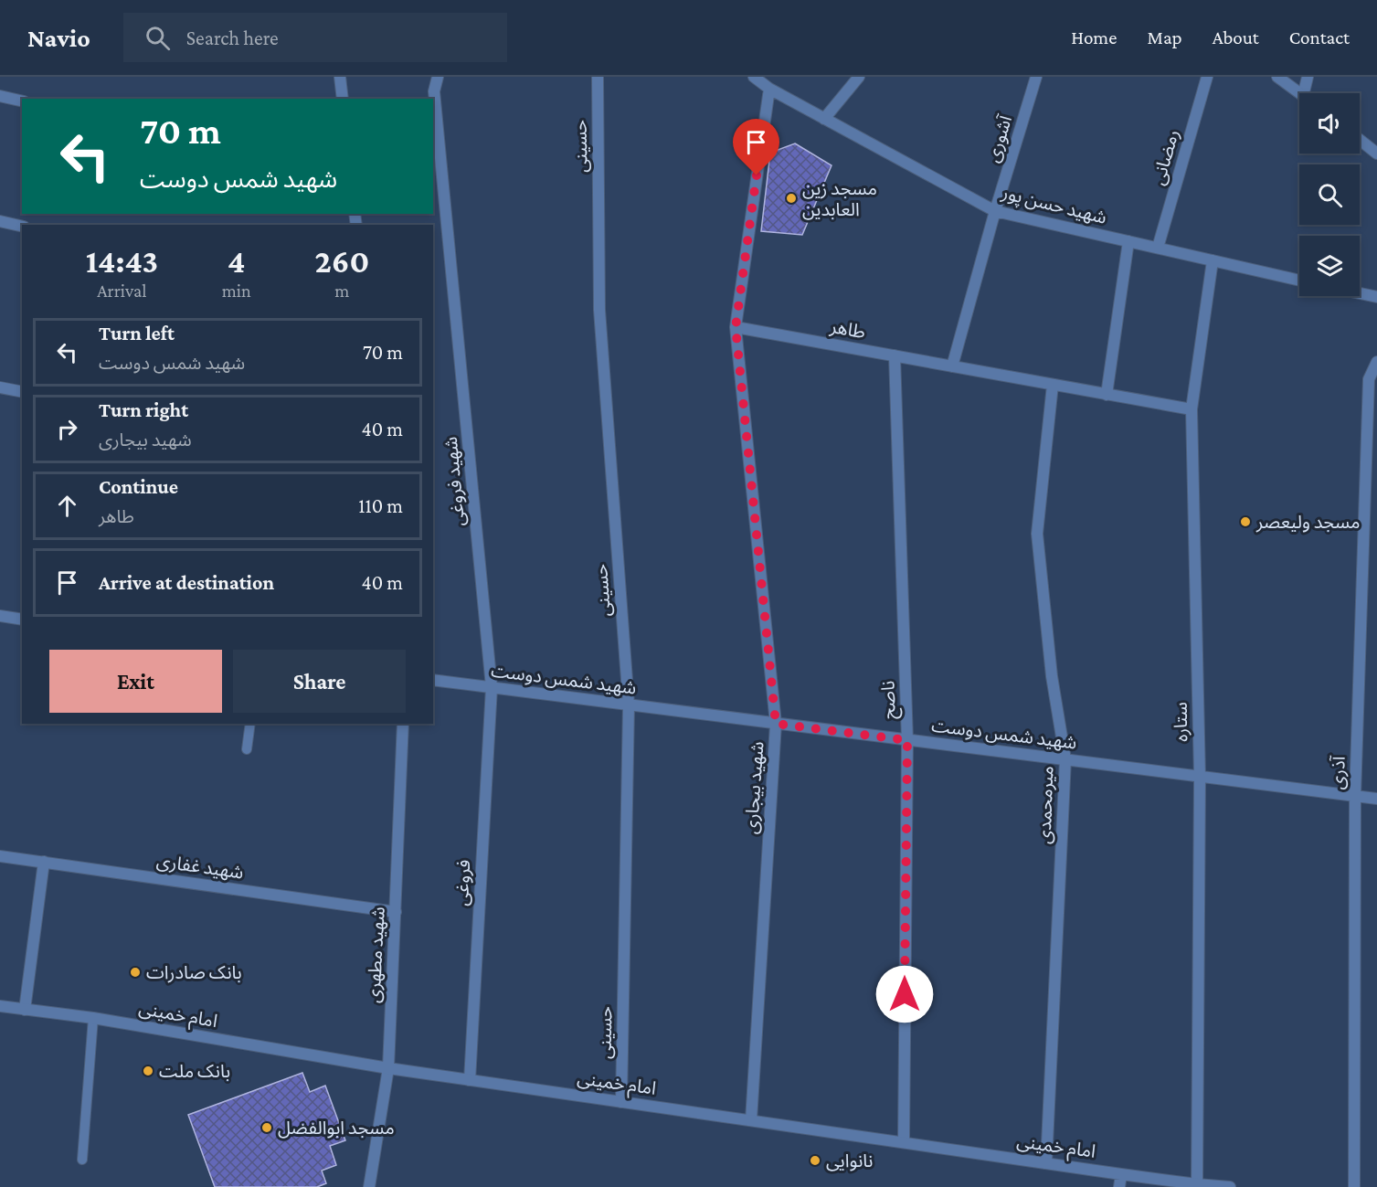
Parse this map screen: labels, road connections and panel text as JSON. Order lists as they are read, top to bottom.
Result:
{
  "streets": {
    "street": [
      "آشوری",
      "حسینی",
      "رمضانی",
      "شهید حسن پور",
      "طاهر",
      "شهید فروغی",
      "شهید شمس دوست",
      "ناصح",
      "ستاره",
      "آذری",
      "شهید بیجاری",
      "میرمحمدی",
      "شهید غفاری",
      "فروغی",
      "شهید مطهری",
      "امام خمینی"
    ]
  },
  "crossings": [
    ["آشوری", "شهید حسن پور"],
    ["آشوری", "طاهر"],
    ["حسینی", "شهید شمس دوست"],
    ["حسینی", "امام خمینی"],
    ["رمضانی", "شهید حسن پور"],
    ["شهید حسن پور", "ستاره"],
    ["طاهر", "ناصح"],
    ["طاهر", "ستاره"],
    ["طاهر", "شهید بیجاری"],
    ["طاهر", "میرمحمدی"],
    ["شهید فروغی", "شهید شمس دوست"],
    ["شهید فروغی", "فروغی"],
    ["شهید شمس دوست", "ناصح"],
    ["شهید شمس دوست", "ستاره"],
    ["شهید شمس دوست", "آذری"],
    ["شهید شمس دوست", "شهید بیجاری"],
    ["شهید شمس دوست", "میرمحمدی"],
    ["شهید شمس دوست", "فروغی"],
    ["ناصح", "امام خمینی"],
    ["ستاره", "امام خمینی"],
    ["شهید بیجاری", "امام خمینی"],
    ["میرمحمدی", "امام خمینی"],
    ["شهید غفاری", "شهید مطهری"],
    ["فروغی", "امام خمینی"],
    ["شهید مطهری", "امام خمینی"]
  ],
  "places": [
    "مسجد زین العابدین",
    "مسجد ولیعصر",
    "بانک صادرات",
    "بانک ملت",
    "مسجد ابوالفضل",
    "نانوایی"
  ],
  "page": {
    "header": "Navio",
    "search": "Search here",
    "nav": [
      "Home",
      "Map",
      "About",
      "Contact"
    ],
    "turn": ["70 m", "شهید شمس دوست"],
    "eta": [
      "14:43",
      "Arrival",
      "4",
      "min",
      "260",
      "m"
    ],
    "list": [
      {
        "name": "Turn left",
        "note": "شهید شمس دوست",
        "value": "70 m"
      },
      {
        "name": "Turn right",
        "note": "شهید بیجاری",
        "value": "40 m"
      },
      {
        "name": "Continue",
        "note": "طاهر",
        "value": "110 m"
      },
      {
        "name": "Arrive at destination",
        "value": "40 m"
      }
    ],
    "buttons": ["Exit", "Share"]
  }
}
